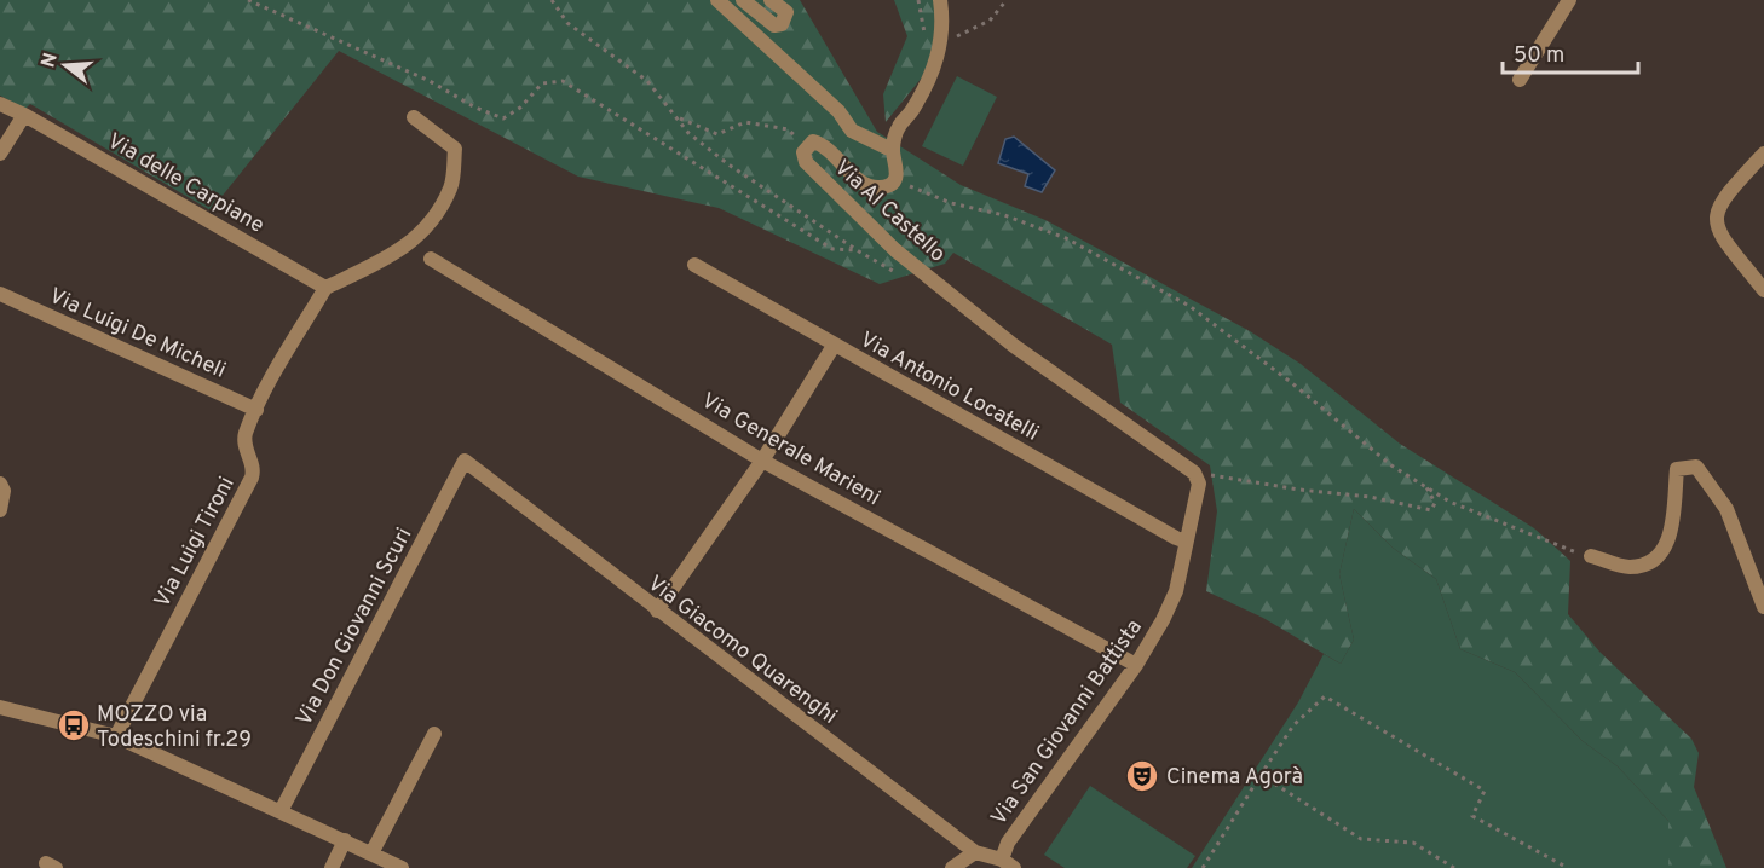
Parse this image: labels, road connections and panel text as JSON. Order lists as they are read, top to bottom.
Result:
{
  "streets": {
    "street": [
      "Via delle Carpiane",
      "Via Al Castello",
      "Via Luigi De Micheli",
      "Via Antonio Locatelli",
      "Via Generale Marieni",
      "Via Luigi Tironi",
      "Via Don Giovanni Scuri",
      "Via Giacomo Quarenghi",
      "Via San Giovanni Battista"
    ]
  },
  "crossings": [
    ["Via delle Carpiane", "Via Luigi Tironi"],
    ["Via Al Castello", "Via San Giovanni Battista"],
    ["Via Luigi De Micheli", "Via Luigi Tironi"],
    ["Via Antonio Locatelli", "Via San Giovanni Battista"],
    ["Via Generale Marieni", "Via San Giovanni Battista"],
    ["Via Don Giovanni Scuri", "Via Giacomo Quarenghi"],
    ["Via Giacomo Quarenghi", "Via San Giovanni Battista"]
  ],
  "places": {
    "bus stop": ["MOZZO via Todeschini fr.29"],
    "theatre": ["Cinema Agorà"]
  },
  "scale_bar": "50 m",
  "north": "left"
}
